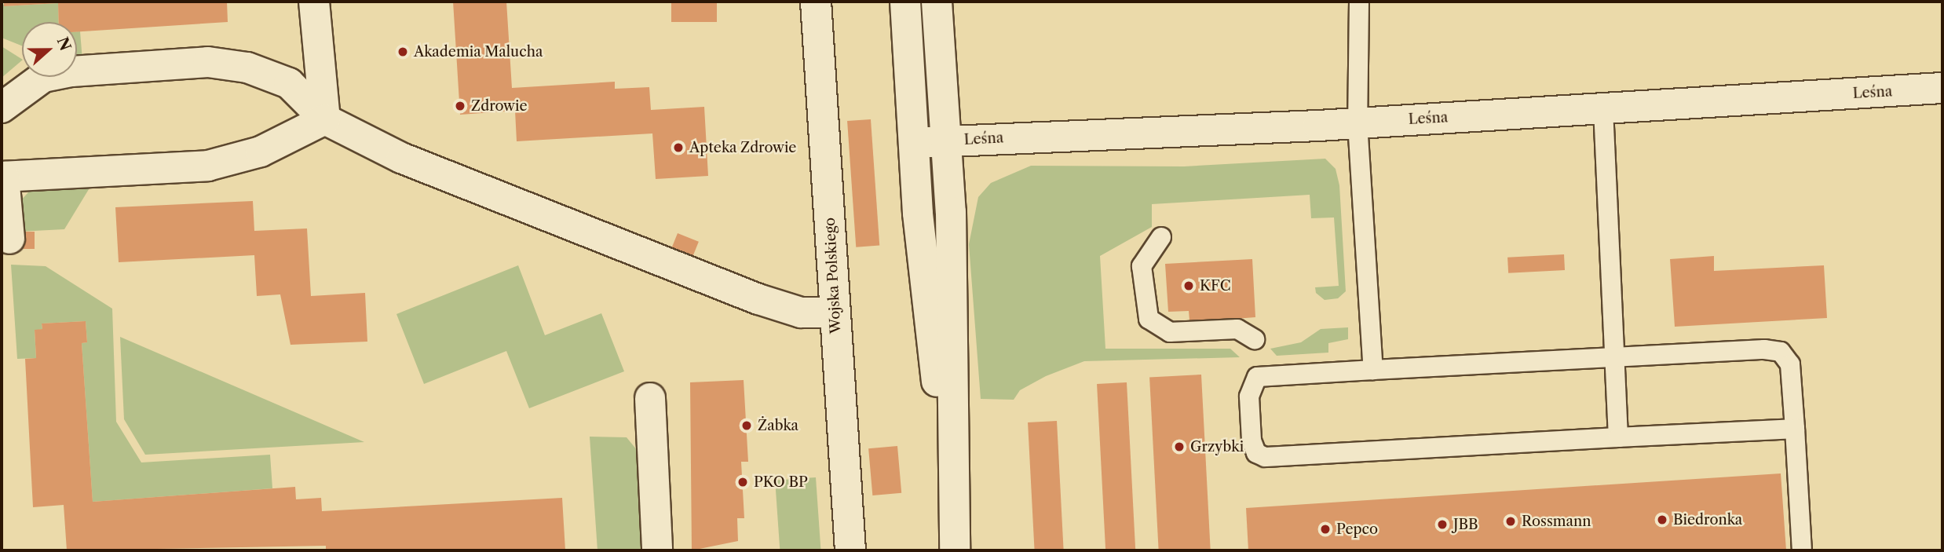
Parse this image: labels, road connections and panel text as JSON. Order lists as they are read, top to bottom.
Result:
{
  "streets": {
    "street": ["Leśna", "Wojska Polskiego"]
  },
  "places": [
    "Akademia Malucha",
    "Zdrowie",
    "Apteka Zdrowie",
    "KFC",
    "Żabka",
    "Grzybki",
    "PKO BP",
    "Biedronka",
    "Rossmann",
    "JBB",
    "Pepco"
  ],
  "north": "right"
}
